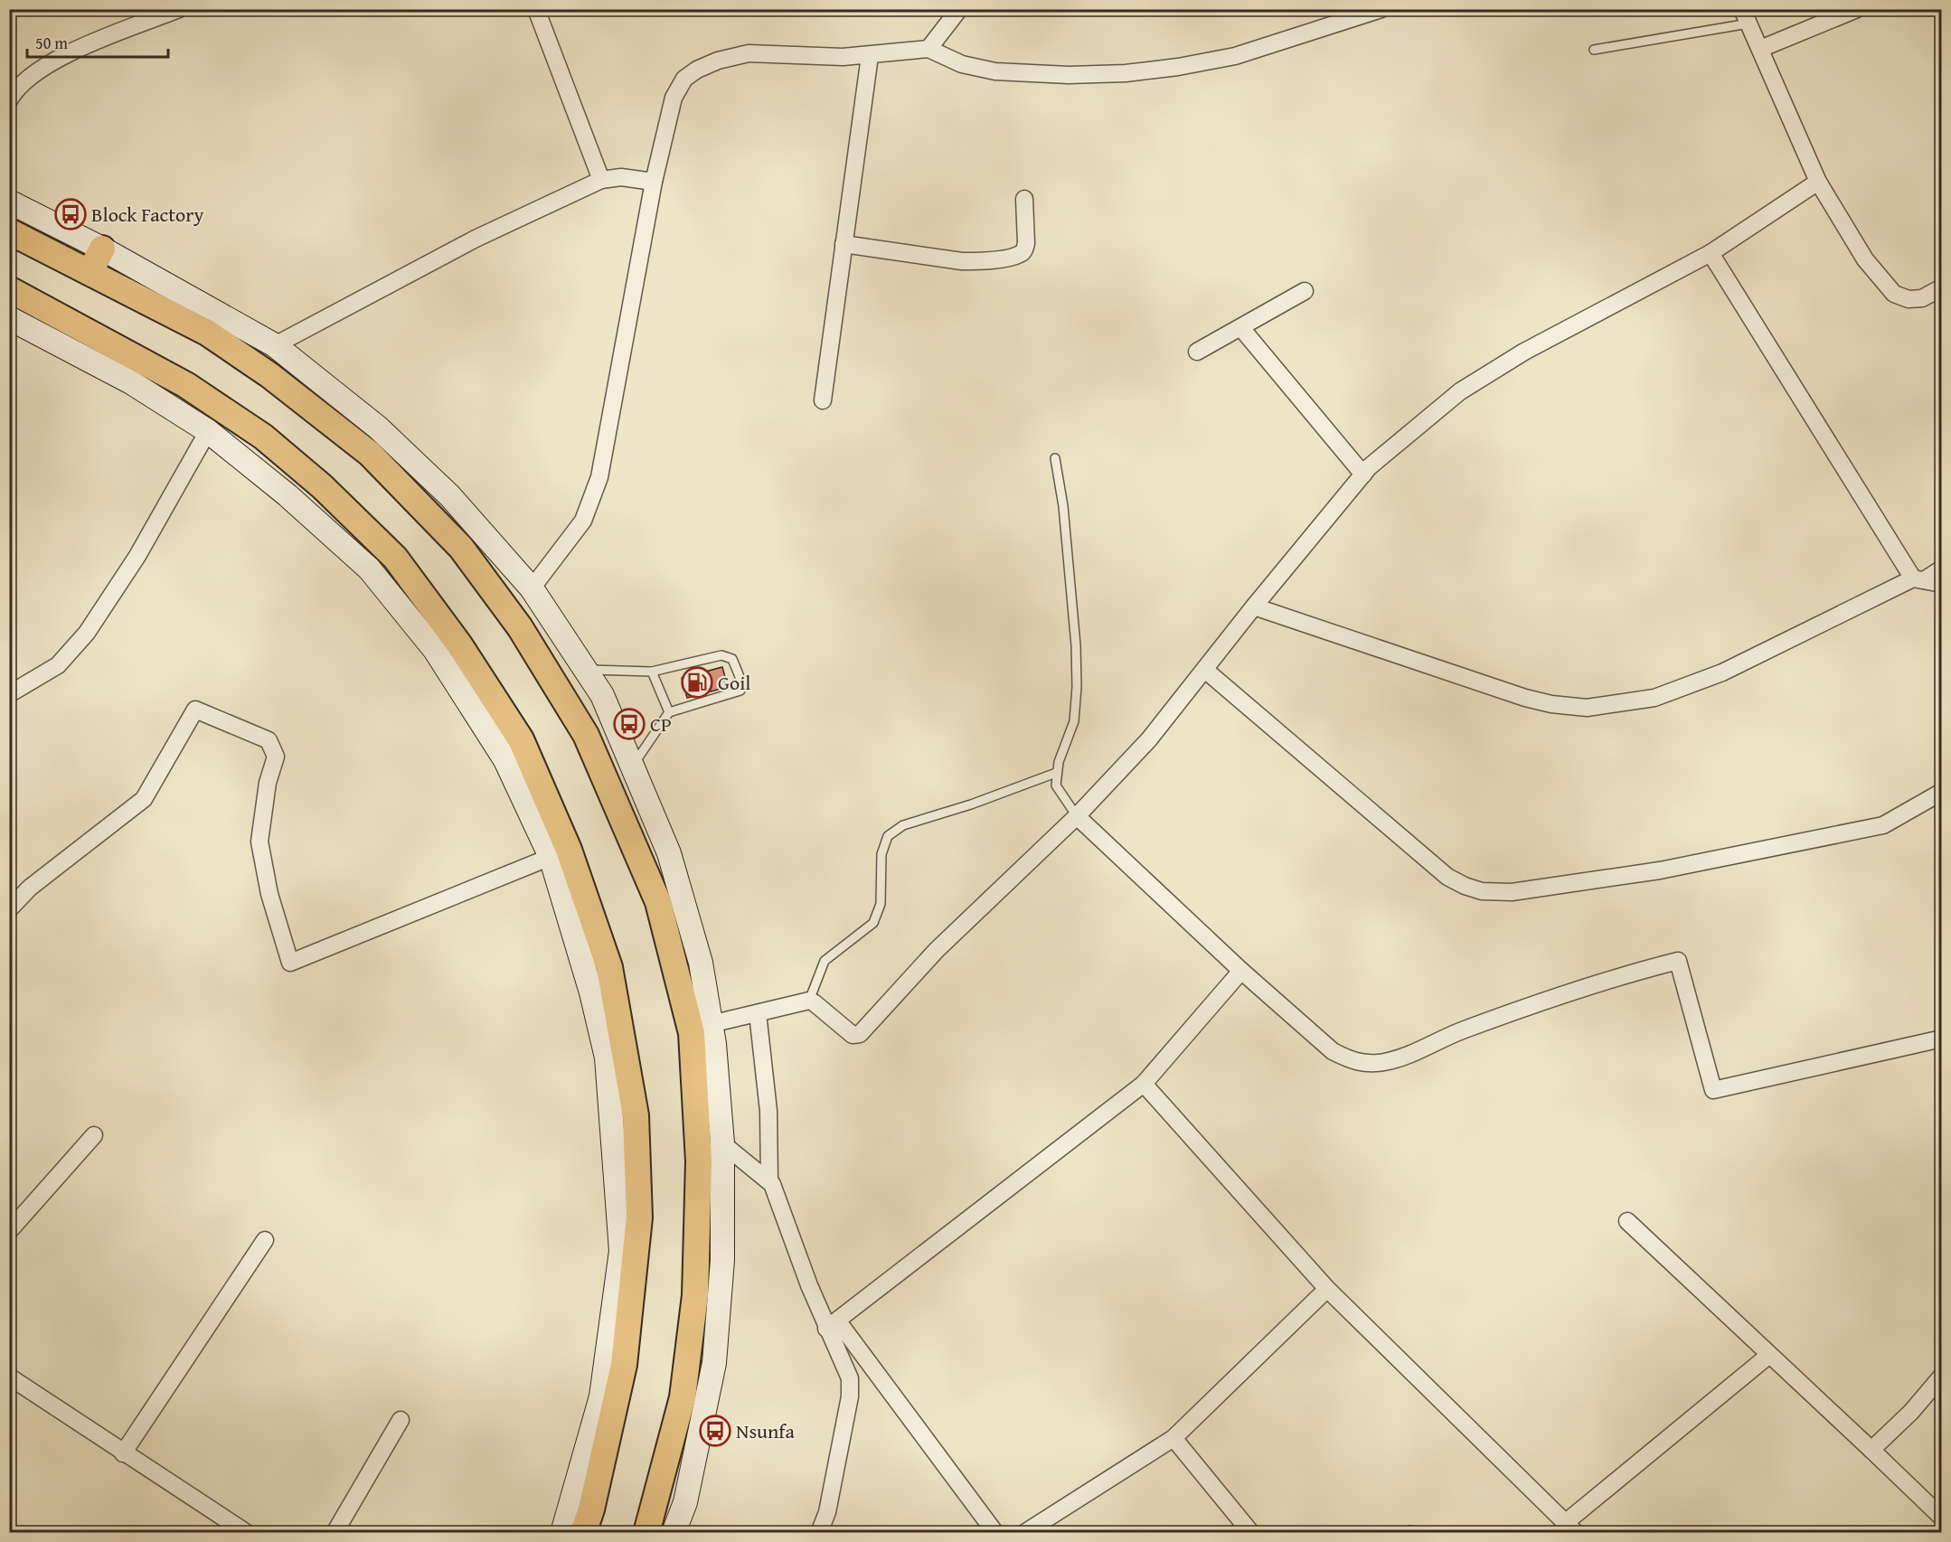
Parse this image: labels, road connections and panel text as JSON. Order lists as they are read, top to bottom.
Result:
{
  "places": {
    "bus stop": ["Block Factory", "CP", "Nsunfa"],
    "fuel station": ["Goil"]
  },
  "scale_bar": "50 m"
}
